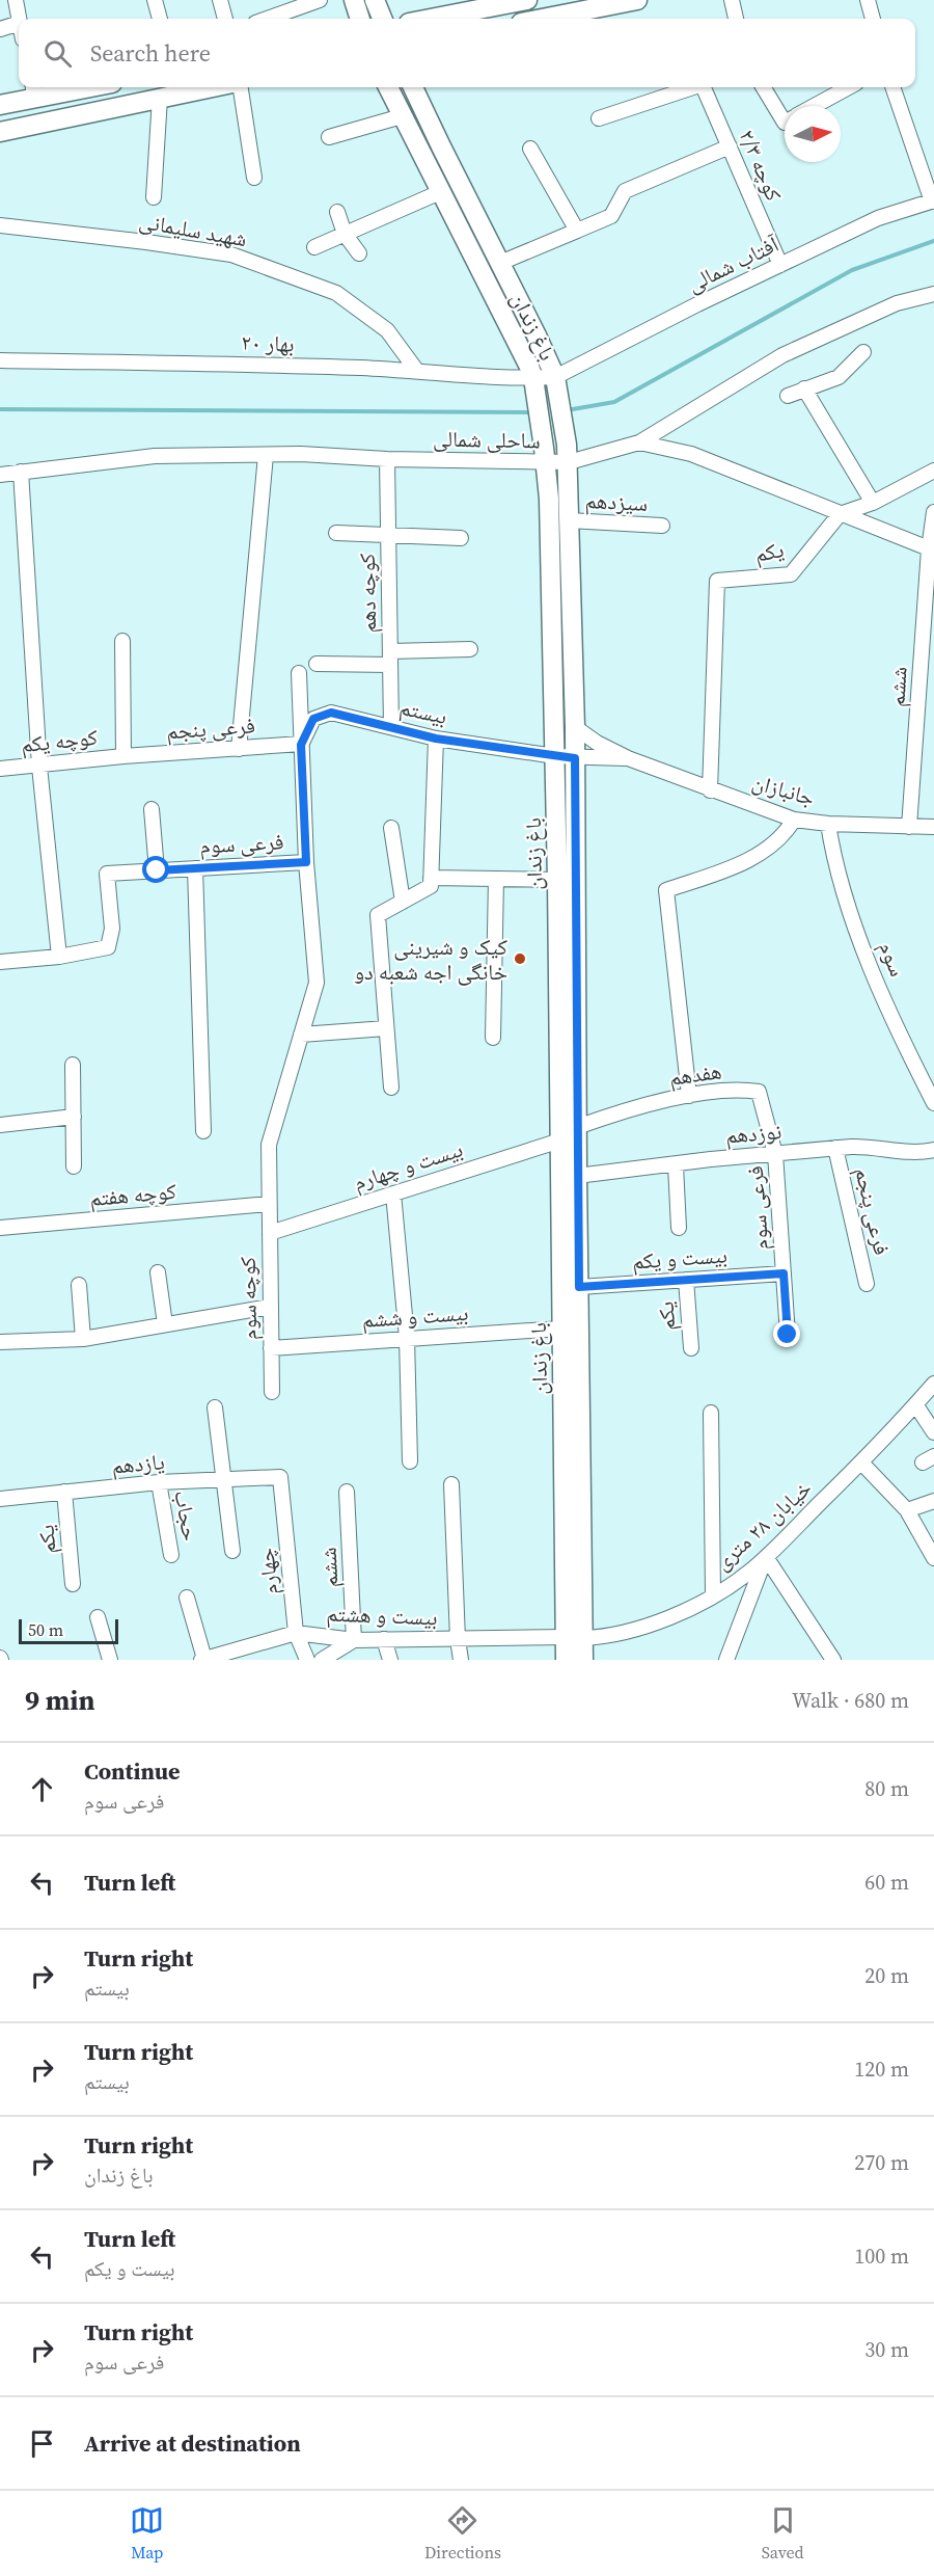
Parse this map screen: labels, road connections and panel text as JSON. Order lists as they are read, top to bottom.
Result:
{
  "streets": {
    "main road": ["باغ زندان"],
    "street": [
      "کوچه ۲/۳",
      "شهید سلیمانی",
      "آفتاب شمالی",
      "بهار ۲۰",
      "ساحلی شمالی",
      "سیزدهم",
      "یکم",
      "کوچه دهم",
      "ششم",
      "بیستم",
      "فرعی پنجم",
      "کوچه یکم",
      "جانبازان",
      "فرعی سوم",
      "سوم",
      "هفدهم",
      "نوزدهم",
      "بیست و چهارم",
      "کوچه هفتم",
      "بیست و یکم",
      "کوچه سوم",
      "بیست و ششم",
      "یازدهم",
      "حجاب",
      "خیابان ۲۸ متری",
      "چهارم",
      "بیست و هشتم"
    ]
  },
  "crossings": [
    ["کوچه ۲/۳", "آفتاب شمالی"],
    ["شهید سلیمانی", "بهار ۲۰"],
    ["آفتاب شمالی", "باغ زندان"],
    ["آفتاب شمالی", "بهار ۲۰"],
    ["باغ زندان", "بهار ۲۰"],
    ["باغ زندان", "ساحلی شمالی"],
    ["باغ زندان", "سیزدهم"],
    ["باغ زندان", "بیستم"],
    ["باغ زندان", "جانبازان"],
    ["باغ زندان", "هفدهم"],
    ["باغ زندان", "نوزدهم"],
    ["باغ زندان", "بیست و چهارم"],
    ["باغ زندان", "بیست و یکم"],
    ["باغ زندان", "بیست و ششم"],
    ["باغ زندان", "خیابان ۲۸ متری"],
    ["باغ زندان", "بیست و هشتم"],
    ["ساحلی شمالی", "کوچه دهم"],
    ["یکم", "جانبازان"],
    ["یکم", "بیست و یکم"],
    ["یکم", "یازدهم"],
    ["کوچه دهم", "بیستم"],
    ["ششم", "جانبازان"],
    ["ششم", "بیست و هشتم"],
    ["بیستم", "فرعی پنجم"],
    ["بیستم", "جانبازان"],
    ["بیستم", "کوچه سوم"],
    ["فرعی پنجم", "کوچه یکم"],
    ["فرعی پنجم", "نوزدهم"],
    ["فرعی پنجم", "کوچه سوم"],
    ["جانبازان", "سوم"],
    ["فرعی سوم", "هفدهم"],
    ["فرعی سوم", "نوزدهم"],
    ["فرعی سوم", "بیست و یکم"],
    ["فرعی سوم", "کوچه سوم"],
    ["هفدهم", "نوزدهم"],
    ["بیست و چهارم", "کوچه سوم"],
    ["کوچه هفتم", "کوچه سوم"],
    ["کوچه سوم", "بیست و ششم"],
    ["یازدهم", "حجاب"],
    ["یازدهم", "چهارم"],
    ["خیابان ۲۸ متری", "بیست و هشتم"],
    ["چهارم", "بیست و هشتم"]
  ],
  "places": ["کیک و شیرینی خانگی اجه شعبه دو"],
  "scale_bar": "50 m",
  "north": "right",
  "page": {
    "search": "Search here",
    "scale": "50 m",
    "heading": ["9 min", "Walk · 680 m"],
    "list": [
      ["Continue", "فرعی سوم", "80 m"],
      ["Turn left", "60 m"],
      ["Turn right", "بیستم", "20 m"],
      ["Turn right", "بیستم", "120 m"],
      ["Turn right", "باغ زندان", "270 m"],
      ["Turn left", "بیست و یکم", "100 m"],
      ["Turn right", "فرعی سوم", "30 m"],
      "Arrive at destination"
    ],
    "nav": ["Map", "Directions", "Saved"]
  }
}
